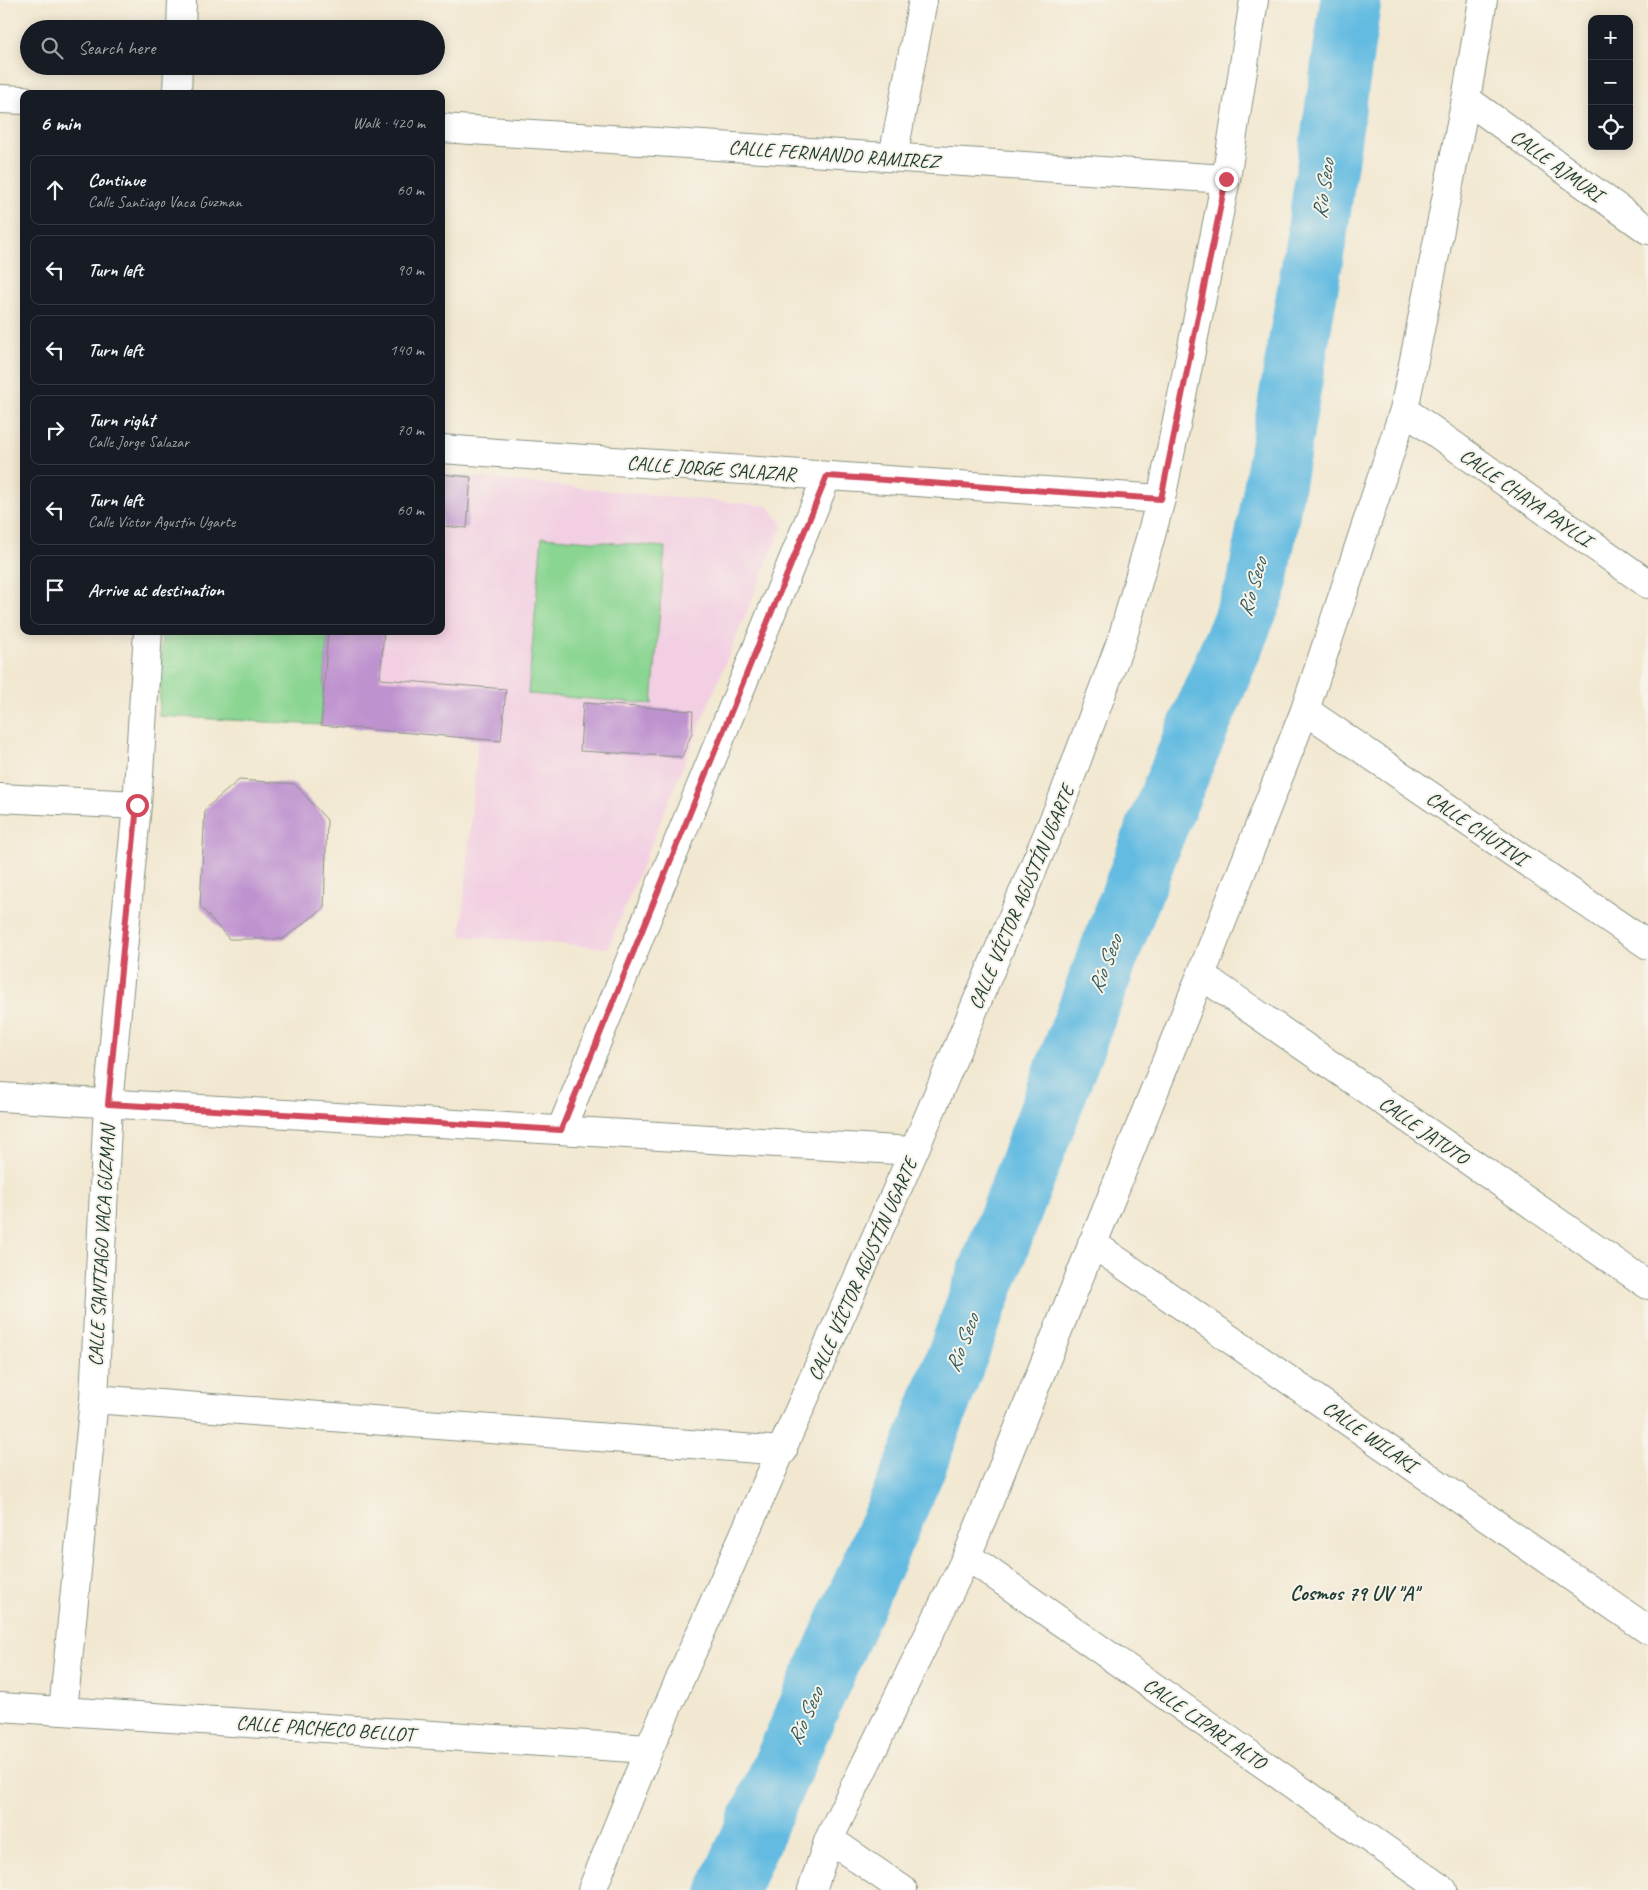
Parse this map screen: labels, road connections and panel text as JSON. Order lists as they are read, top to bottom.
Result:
{
  "streets": {
    "street": [
      "CALLE FERNANDO RAMIREZ",
      "CALLE AJMURI",
      "CALLE JORGE SALAZAR",
      "CALLE CHAYA PAYLLI",
      "CALLE CHUTIVI",
      "CALLE VÍCTOR AGUSTÍN UGARTE",
      "CALLE JATUTO",
      "CALLE SANTIAGO VACA GUZMAN",
      "CALLE WILAKI",
      "CALLE LIPARI ALTO",
      "CALLE PACHECO BELLOT"
    ]
  },
  "crossings": [
    ["CALLE FERNANDO RAMIREZ", "CALLE VÍCTOR AGUSTÍN UGARTE"],
    ["CALLE JORGE SALAZAR", "CALLE VÍCTOR AGUSTÍN UGARTE"],
    ["CALLE VÍCTOR AGUSTÍN UGARTE", "CALLE PACHECO BELLOT"],
    ["CALLE SANTIAGO VACA GUZMAN", "CALLE PACHECO BELLOT"]
  ],
  "districts": ["Cosmos 79 UV \"A\""],
  "water": ["Río Seco"],
  "page": {
    "map_buttons": ["+", "−"],
    "search": "Search here",
    "heading": ["6 min", "Walk · 420 m"],
    "list": [
      ["Continue", "Calle Santiago Vaca Guzman", "60 m"],
      ["Turn left", "90 m"],
      ["Turn left", "140 m"],
      ["Turn right", "Calle Jorge Salazar", "70 m"],
      ["Turn left", "Calle Víctor Agustín Ugarte", "60 m"],
      "Arrive at destination"
    ]
  }
}
